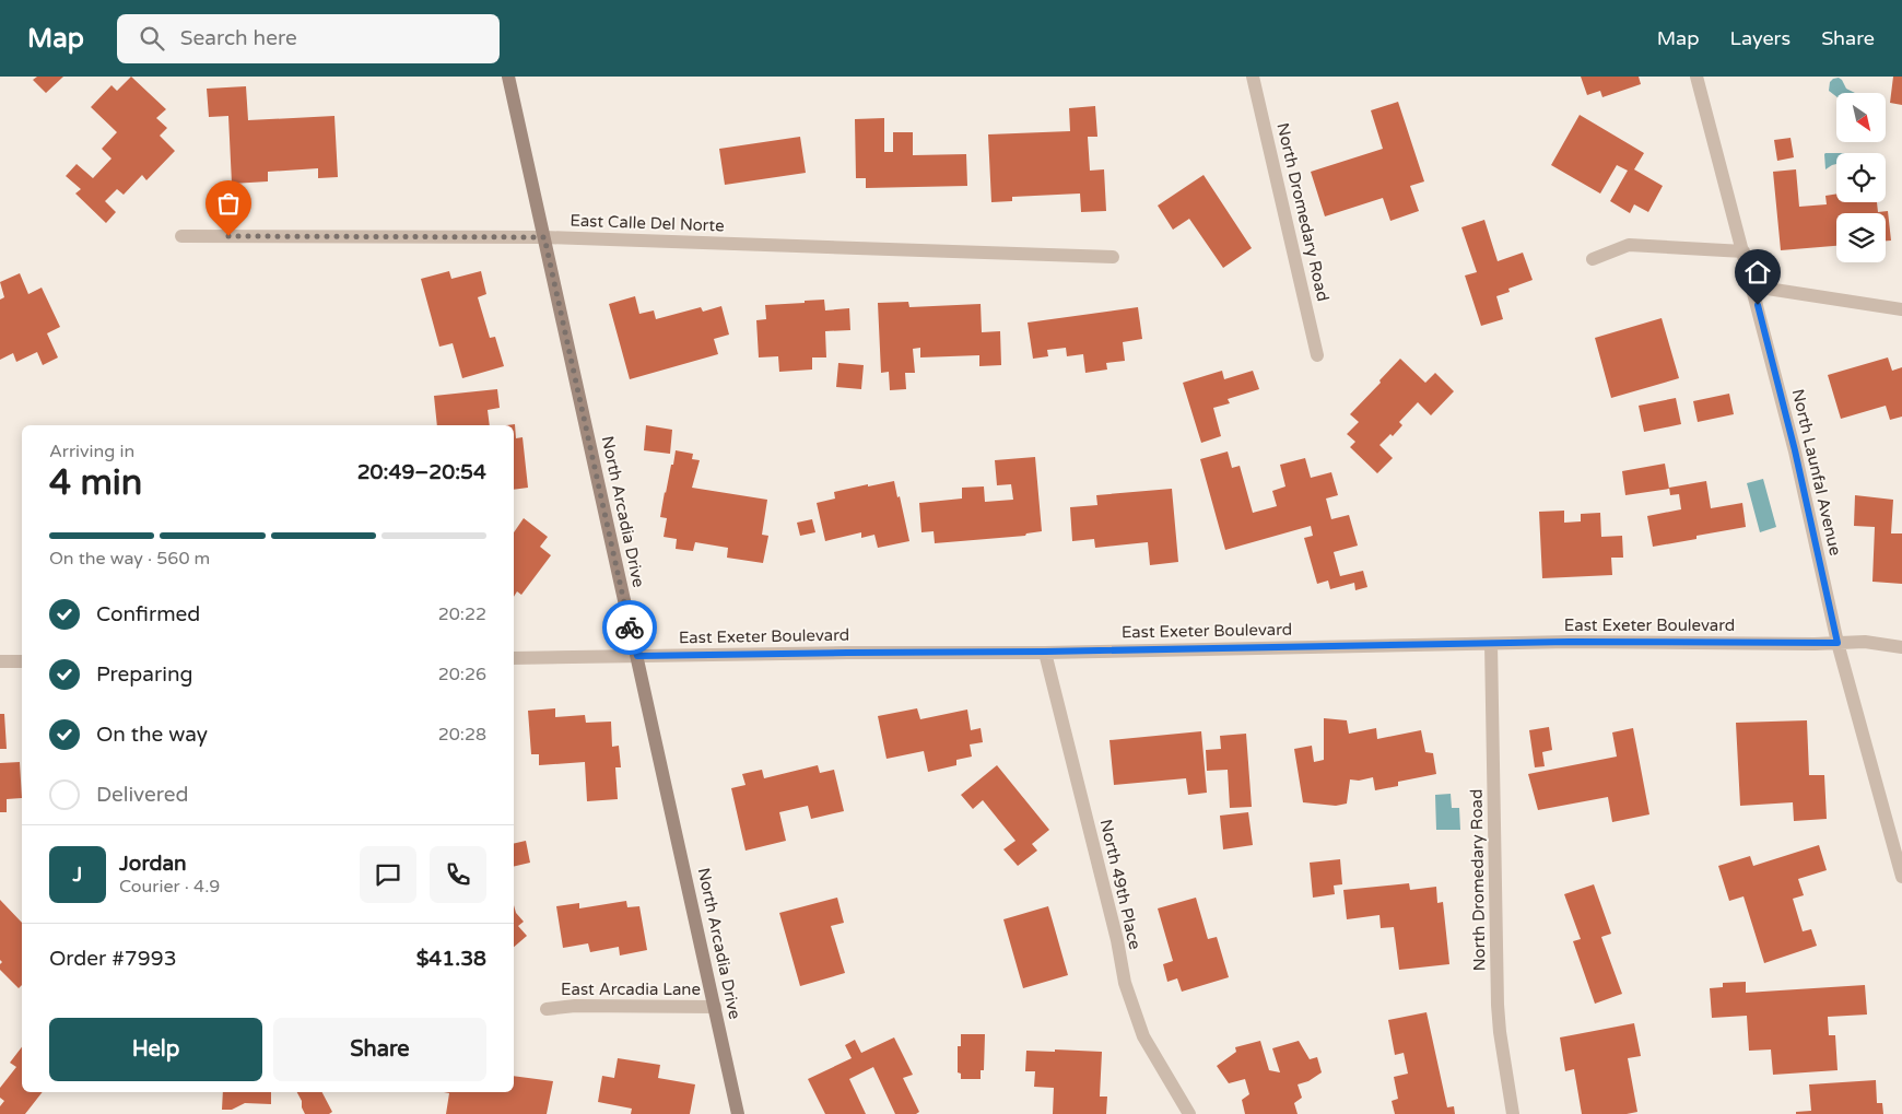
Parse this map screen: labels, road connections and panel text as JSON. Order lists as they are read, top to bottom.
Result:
{
  "streets": {
    "street": [
      "North Dromedary Road",
      "East Calle Del Norte",
      "North Launfal Avenue",
      "North Arcadia Drive",
      "East Exeter Boulevard",
      "North 49th Place",
      "East Arcadia Lane"
    ]
  },
  "crossings": [
    ["North Dromedary Road", "East Exeter Boulevard"],
    ["East Calle Del Norte", "North Arcadia Drive"],
    ["North Launfal Avenue", "East Exeter Boulevard"],
    ["North Arcadia Drive", "East Exeter Boulevard"],
    ["North Arcadia Drive", "East Arcadia Lane"],
    ["East Exeter Boulevard", "North 49th Place"]
  ],
  "north": "bottom right",
  "page": {
    "header": "Map",
    "search": "Search here",
    "nav": ["Map", "Layers", "Share"],
    "heading": ["4 min", "Arriving in", "20:49–20:54"],
    "panel": [
      "Jordan",
      "Courier · 4.9",
      "Order #7993",
      "$41.38"
    ],
    "bar": "On the way · 560 m",
    "list": [
      ["Confirmed", "20:22"],
      ["Preparing", "20:26"],
      ["On the way", "20:28"],
      "Delivered"
    ],
    "round": "J",
    "buttons": ["Help", "Share"]
  }
}
